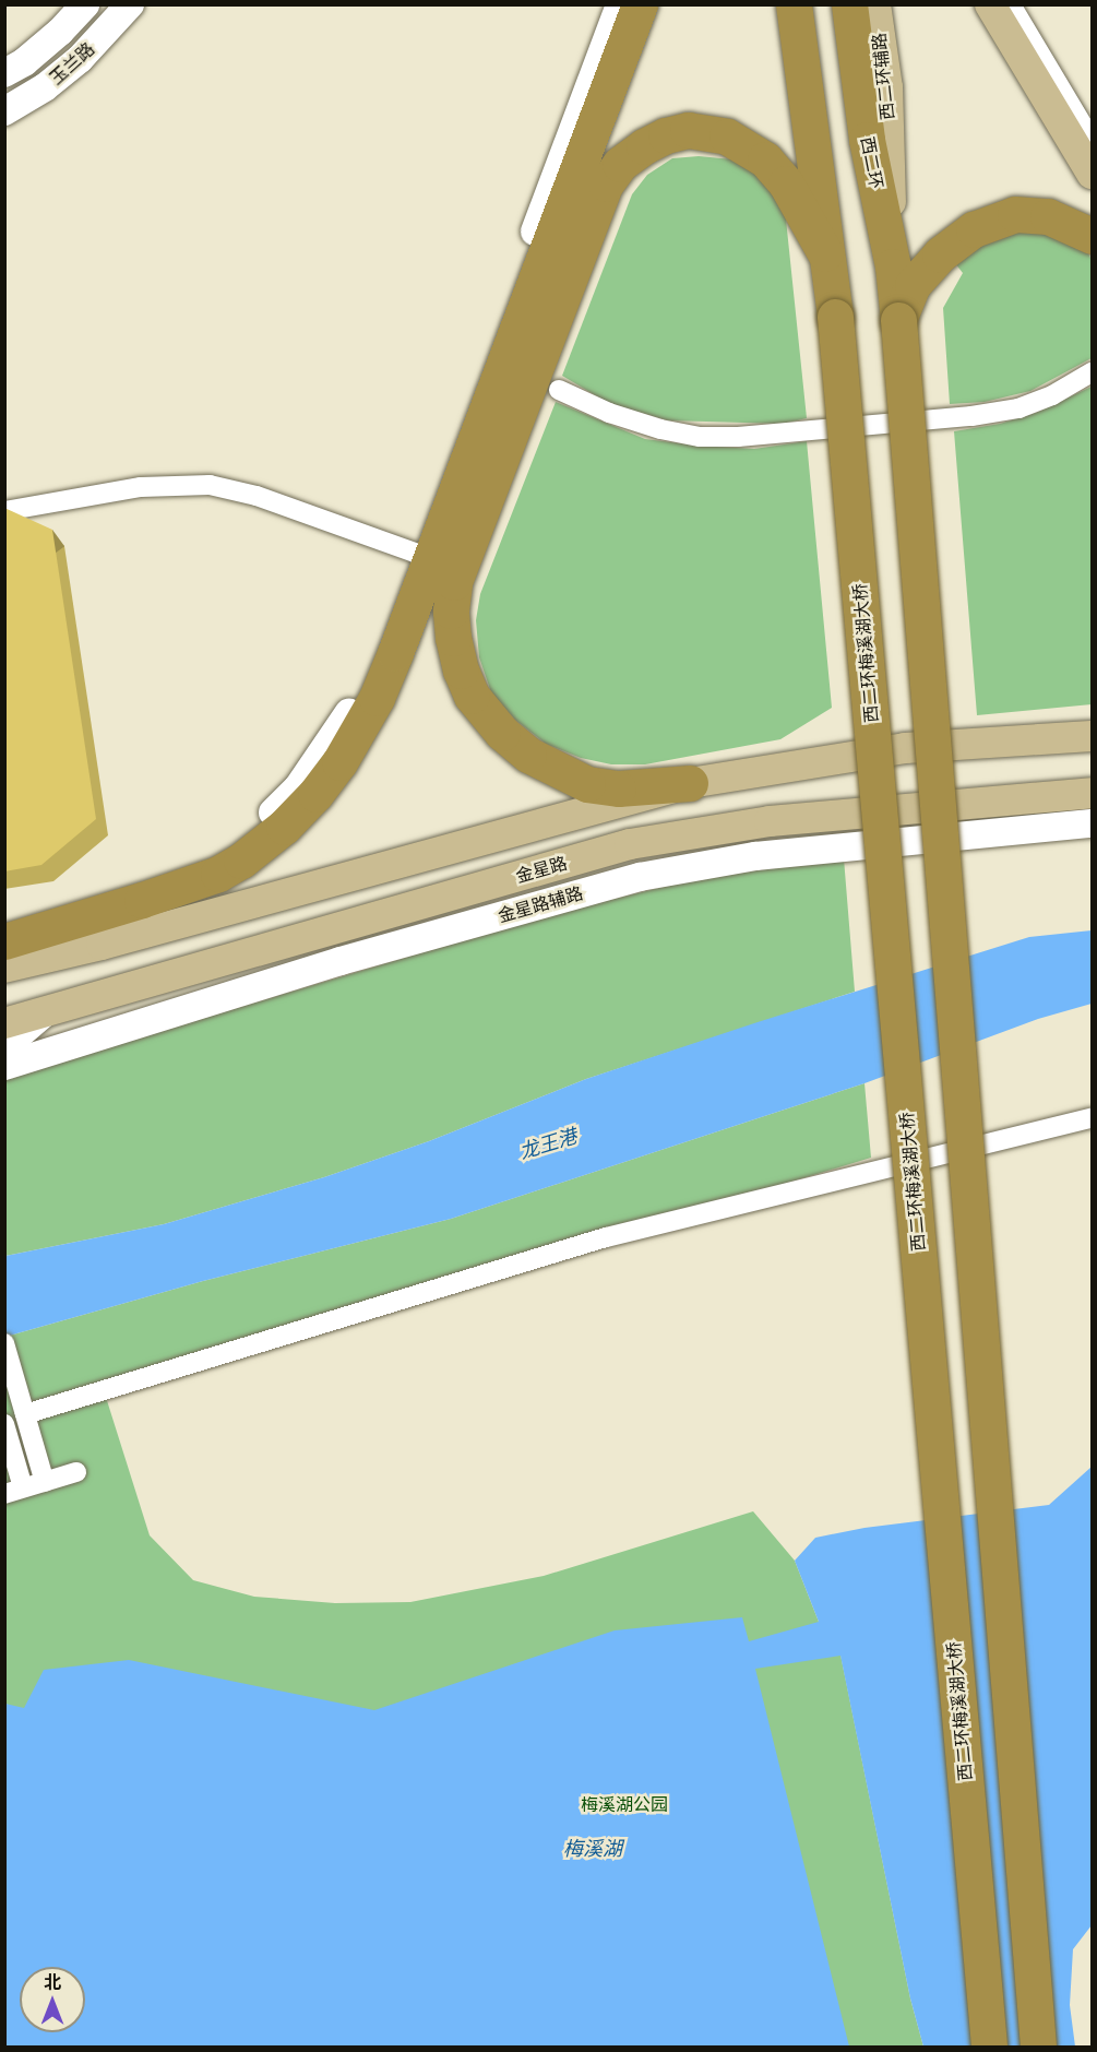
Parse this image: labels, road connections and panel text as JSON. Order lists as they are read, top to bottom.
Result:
{
  "streets": {
    "highway": ["西二环", "西二环梅溪湖大桥"],
    "main road": ["西二环辅路", "金星路"],
    "street": ["玉兰路", "金星路辅路"]
  },
  "crossings": [
    ["西二环辅路", "西二环"]
  ],
  "water": ["龙王港", "梅溪湖"],
  "parks": ["梅溪湖公园"],
  "north": "top"
}
